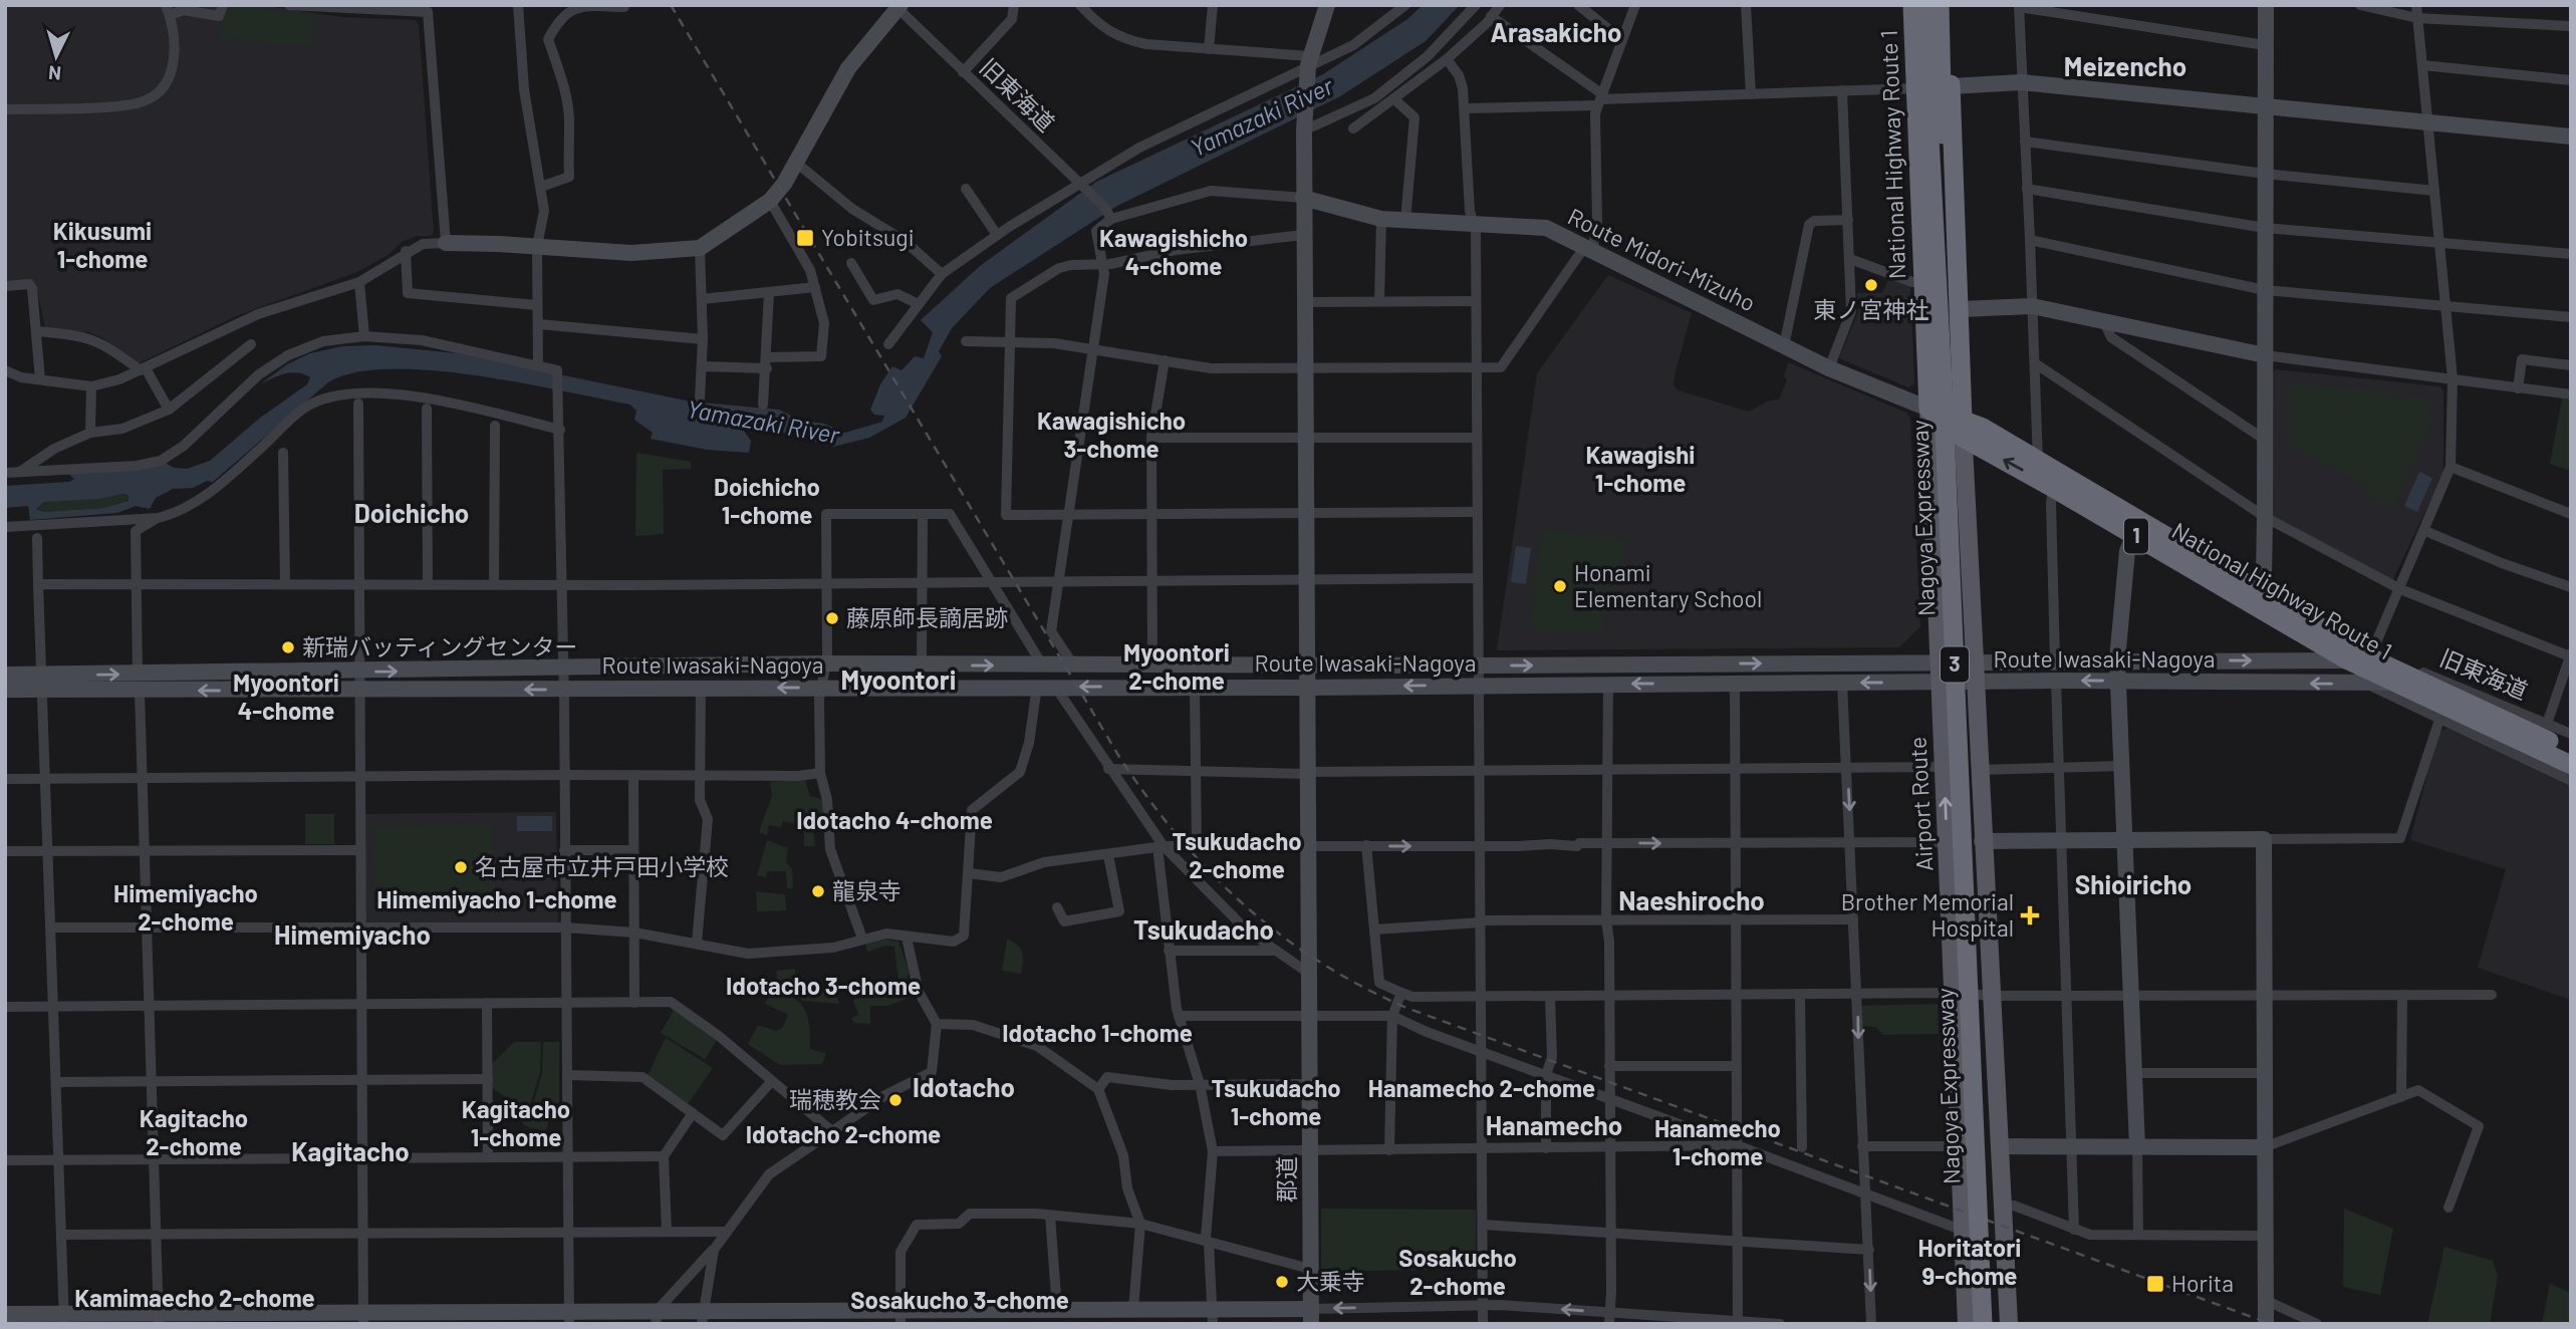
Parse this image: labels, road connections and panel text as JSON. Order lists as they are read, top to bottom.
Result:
{
  "streets": {
    "highway": [
      "National Highway Route 1",
      "Nagoya Expressway",
      "1",
      "3"
    ],
    "main road": ["Airport Route"],
    "street": [
      "旧東海道",
      "Route Midori-Mizuho",
      "Route Iwasaki-Nagoya",
      "郡道"
    ]
  },
  "crossings": [
    ["旧東海道", "National Highway Route 1"],
    ["旧東海道", "Route Iwasaki-Nagoya"],
    ["National Highway Route 1", "Route Midori-Mizuho"],
    ["National Highway Route 1", "1"],
    ["National Highway Route 1", "Route Iwasaki-Nagoya"],
    ["National Highway Route 1", "Airport Route"],
    ["Route Midori-Mizuho", "1"],
    ["Route Midori-Mizuho", "Airport Route"],
    ["1", "Airport Route"],
    ["Route Iwasaki-Nagoya", "Airport Route"]
  ],
  "districts": [
    "Arasakicho",
    "Meizencho",
    "Kikusumi 1-chome",
    "Kawagishicho 4-chome",
    "Kawagishicho 3-chome",
    "Kawagishi 1-chome",
    "Doichicho 1-chome",
    "Doichicho",
    "Myoontori 2-chome",
    "Myoontori",
    "Myoontori 4-chome",
    "Idotacho 4-chome",
    "Tsukudacho 2-chome",
    "Shioiricho",
    "Himemiyacho 2-chome",
    "Himemiyacho 1-chome",
    "Naeshirocho",
    "Tsukudacho",
    "Himemiyacho",
    "Idotacho 3-chome",
    "Idotacho 1-chome",
    "Idotacho",
    "Tsukudacho 1-chome",
    "Hanamecho 2-chome",
    "Kagitacho 1-chome",
    "Kagitacho 2-chome",
    "Hanamecho",
    "Hanamecho 1-chome",
    "Idotacho 2-chome",
    "Kagitacho",
    "Horitatori 9-chome",
    "Sosakucho 2-chome",
    "Kamimaecho 2-chome",
    "Sosakucho 3-chome"
  ],
  "water": ["Yamazaki River"],
  "places": {
    "transit": ["Yobitsugi", "Horita"],
    "other": [
      "東ノ宮神社",
      "Honami Elementary School",
      "藤原師長謫居跡",
      "新瑞バッティングセンター",
      "名古屋市立井戸田小学校",
      "龍泉寺",
      "瑞穂教会",
      "大乗寺"
    ],
    "health": ["Brother Memorial Hospital"]
  },
  "north": "bottom"
}
